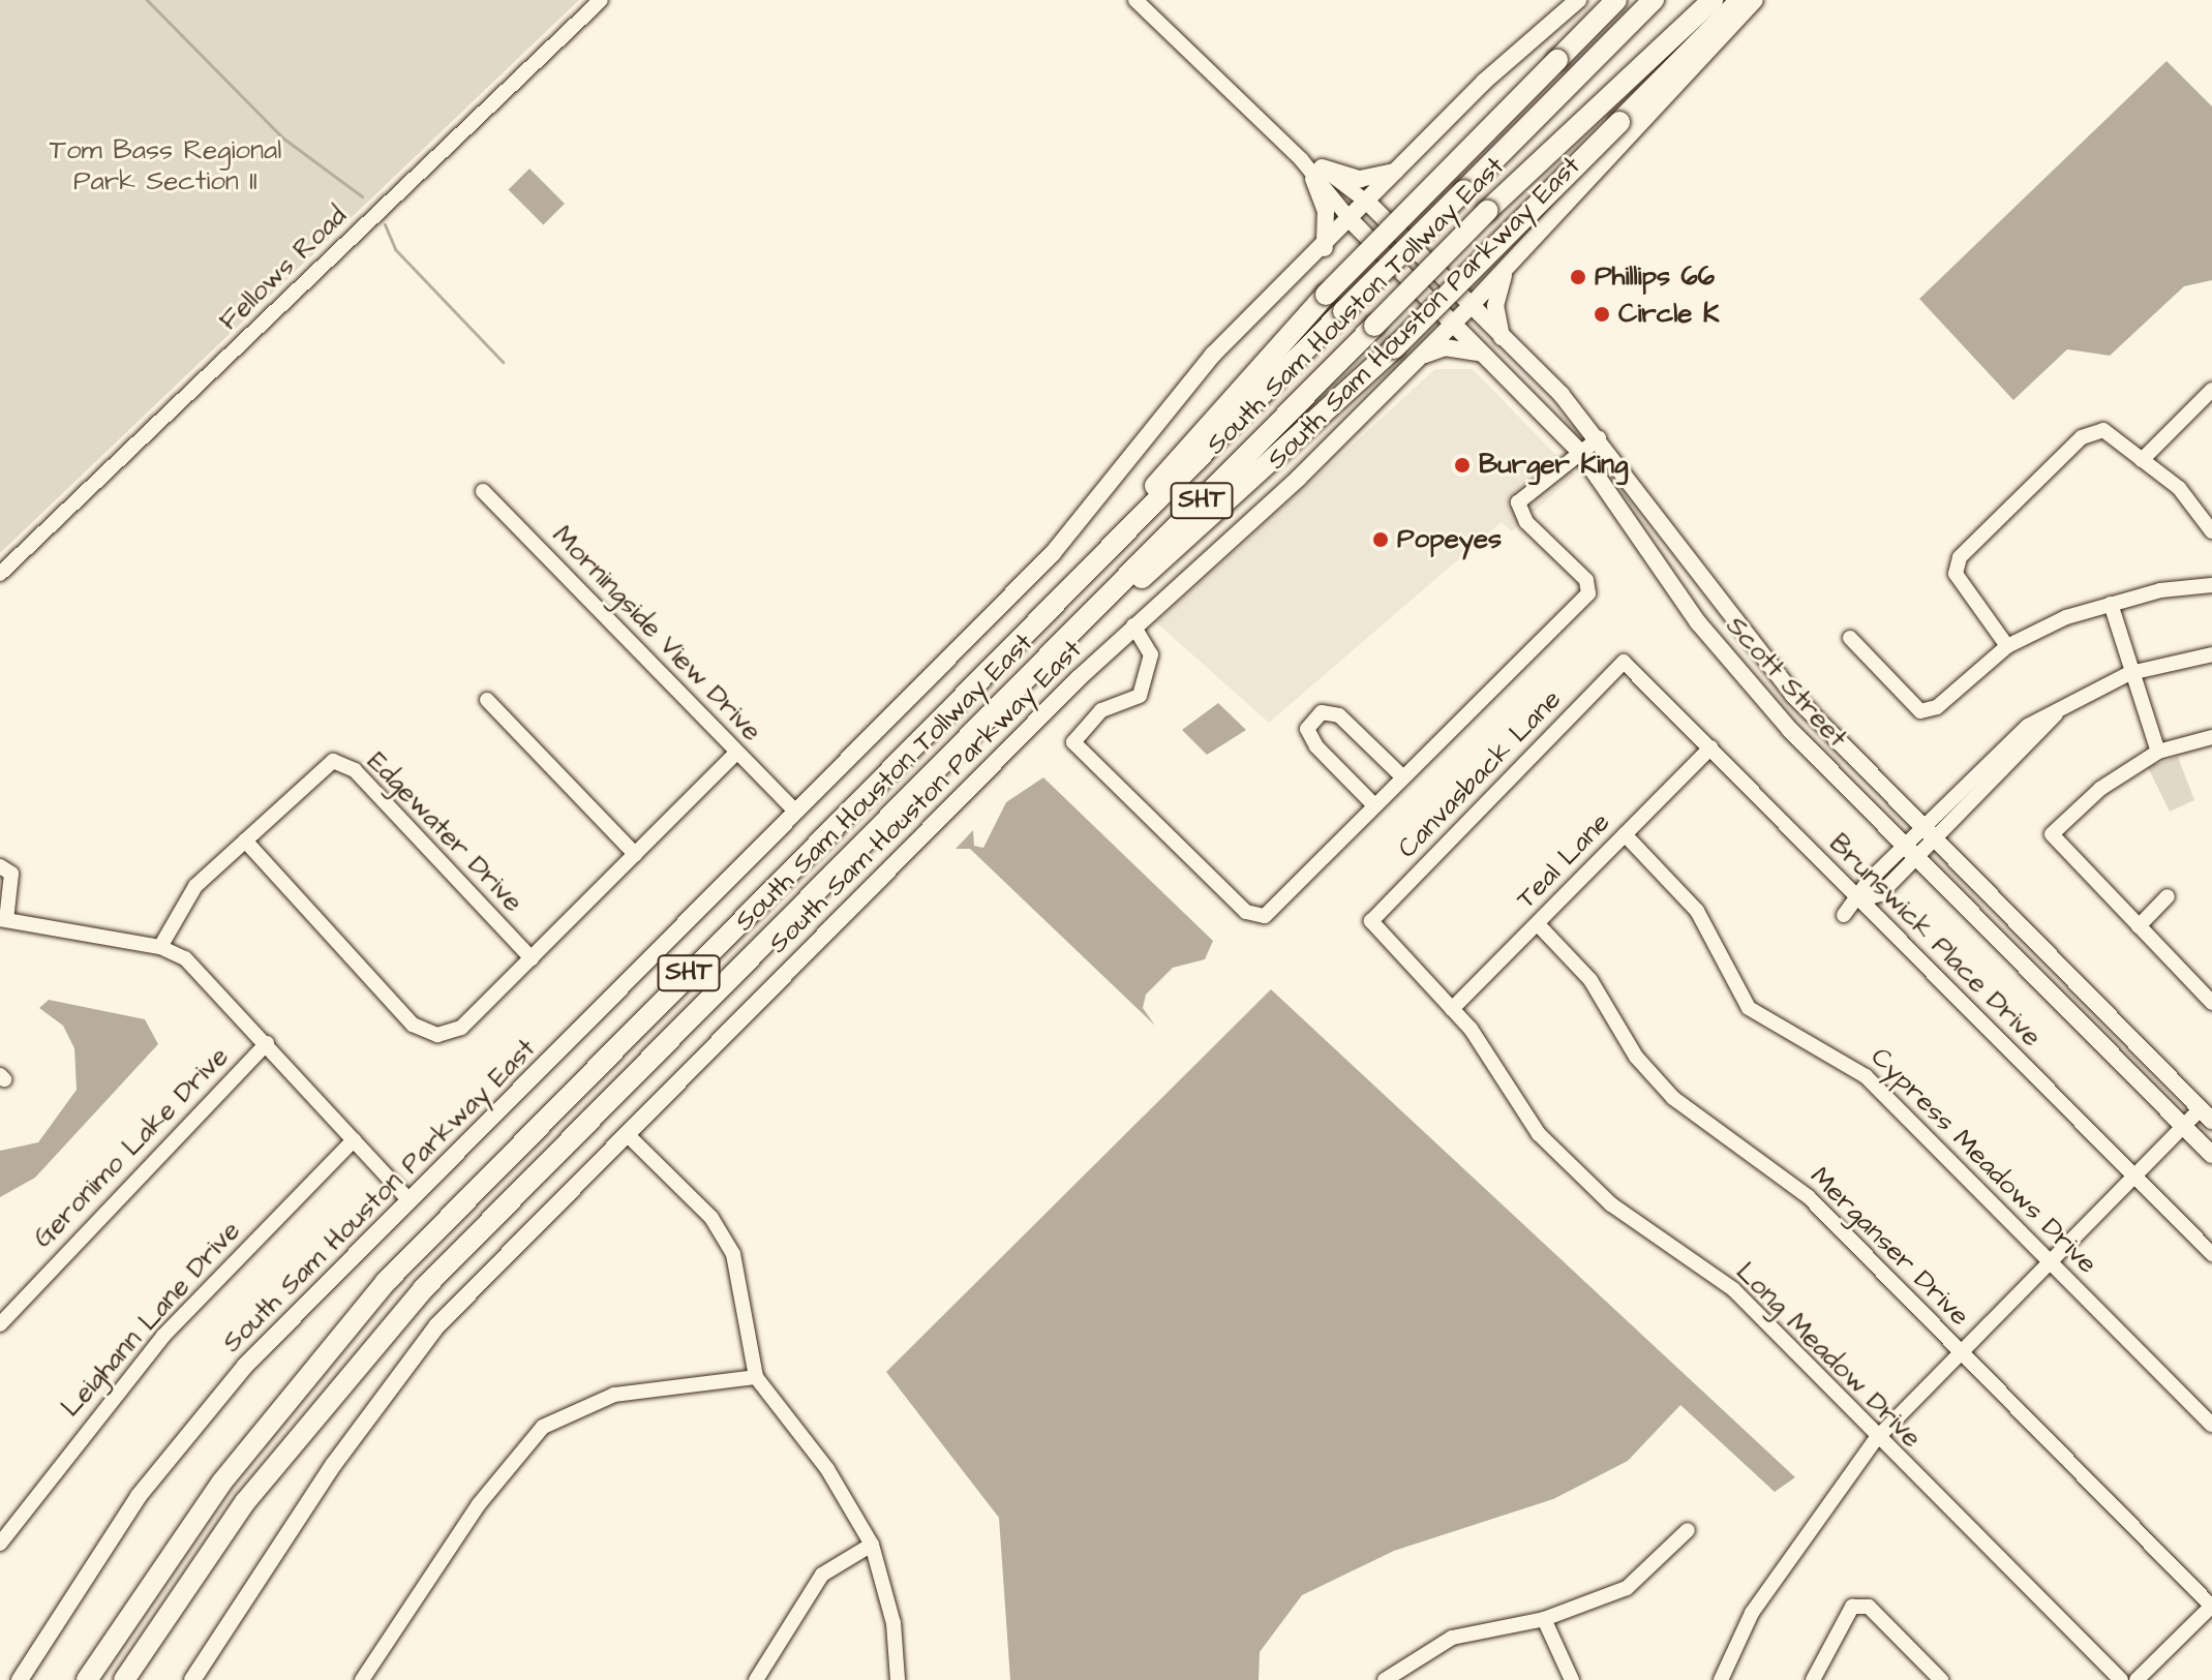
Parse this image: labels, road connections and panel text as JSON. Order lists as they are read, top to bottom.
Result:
{
  "streets": {
    "highway": ["South Sam Houston Tollway East", "SHT"],
    "main road": ["South Sam Houston Parkway East", "Scott Street"],
    "street": [
      "Fellows Road",
      "Morningside View Drive",
      "Canvasback Lane",
      "Edgewater Drive",
      "Teal Lane",
      "Brunswick Place Drive",
      "Geronimo Lake Drive",
      "Cypress Meadows Drive",
      "Merganser Drive",
      "Leighann Lane Drive",
      "Long Meadow Drive"
    ]
  },
  "crossings": [
    ["South Sam Houston Parkway East", "Morningside View Drive"],
    ["South Sam Houston Parkway East", "Scott Street"],
    ["Canvasback Lane", "Brunswick Place Drive"],
    ["Canvasback Lane", "Long Meadow Drive"],
    ["Teal Lane", "Brunswick Place Drive"],
    ["Teal Lane", "Cypress Meadows Drive"],
    ["Teal Lane", "Merganser Drive"],
    ["Teal Lane", "Long Meadow Drive"]
  ],
  "parks": ["Tom Bass Regional Park Section II"],
  "places": [
    "Phillips 66",
    "Circle K",
    "Burger King",
    "Popeyes"
  ]
}
